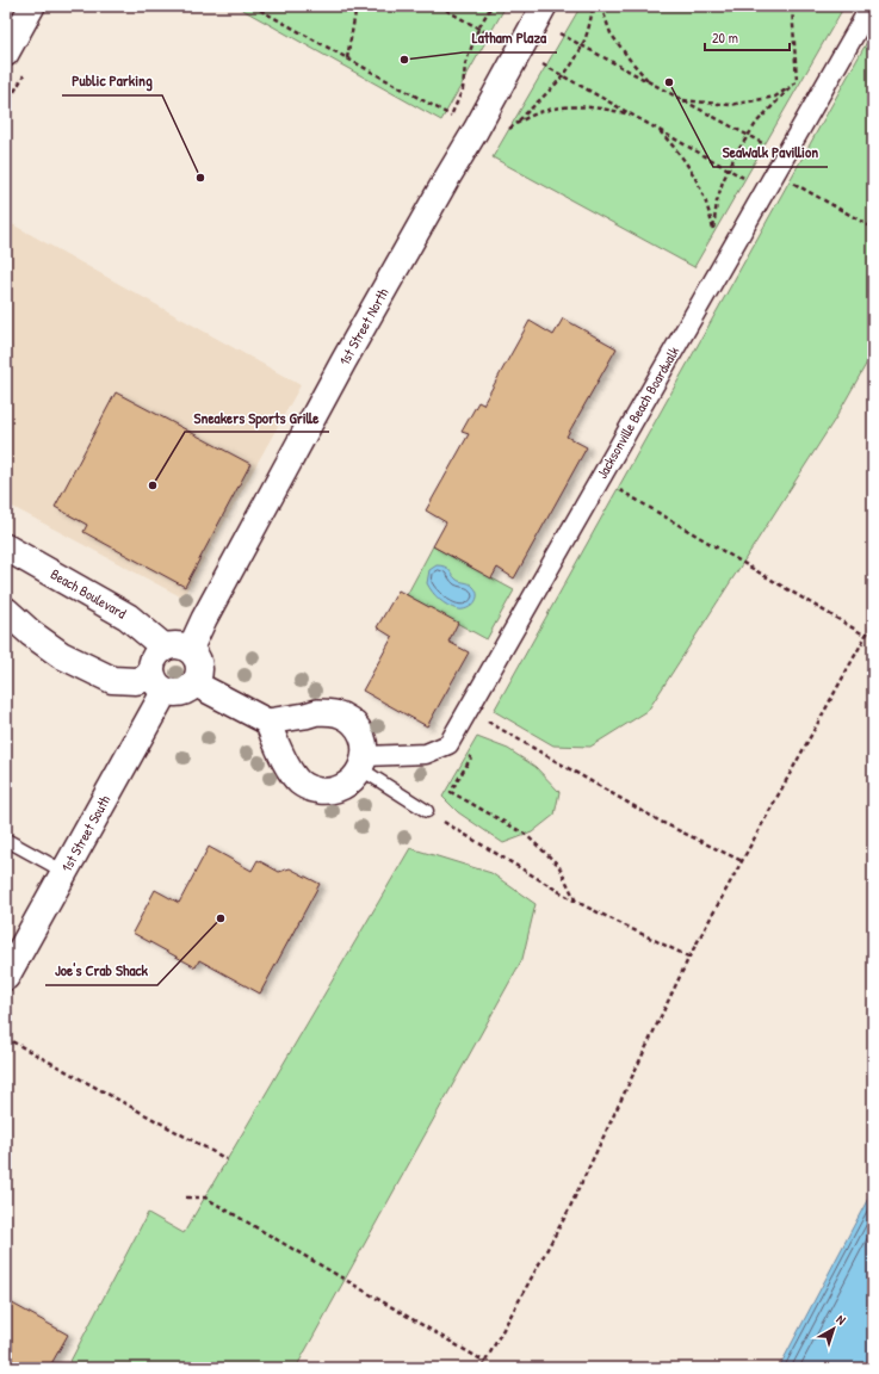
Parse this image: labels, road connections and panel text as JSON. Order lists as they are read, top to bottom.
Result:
{
  "streets": {
    "street": [
      "1st Street North",
      "Jacksonville Beach Boardwalk",
      "Beach Boulevard",
      "1st Street South"
    ]
  },
  "crossings": [
    ["1st Street North", "Beach Boulevard"],
    ["1st Street North", "1st Street South"],
    ["Beach Boulevard", "1st Street South"]
  ],
  "places": [
    "Latham Plaza",
    "SeaWalk Pavillion",
    "Public Parking",
    "Sneakers Sports Grille",
    "Joe's Crab Shack"
  ],
  "scale_bar": "20 m",
  "north": "top right"
}
